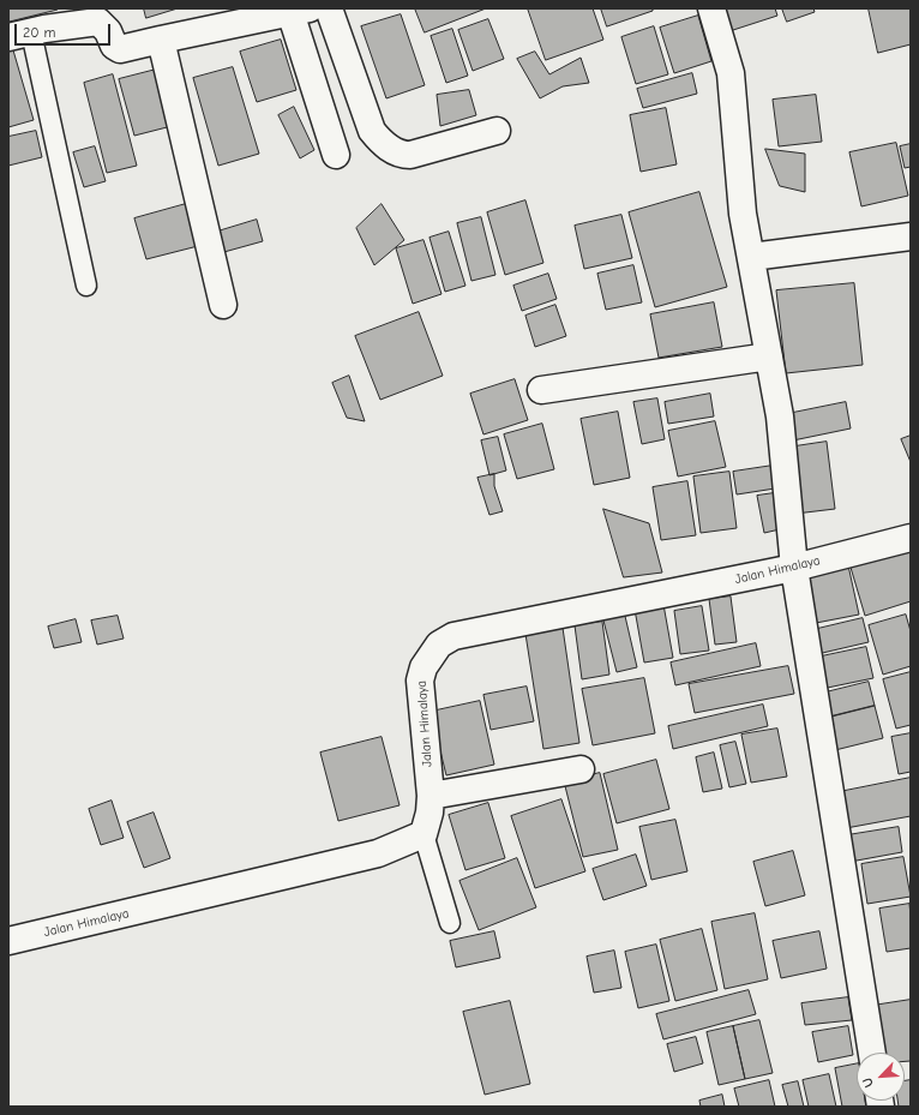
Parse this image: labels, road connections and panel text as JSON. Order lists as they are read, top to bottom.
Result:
{
  "streets": {
    "street": ["Jalan Himalaya"]
  },
  "scale_bar": "20 m",
  "north": "bottom left"
}
